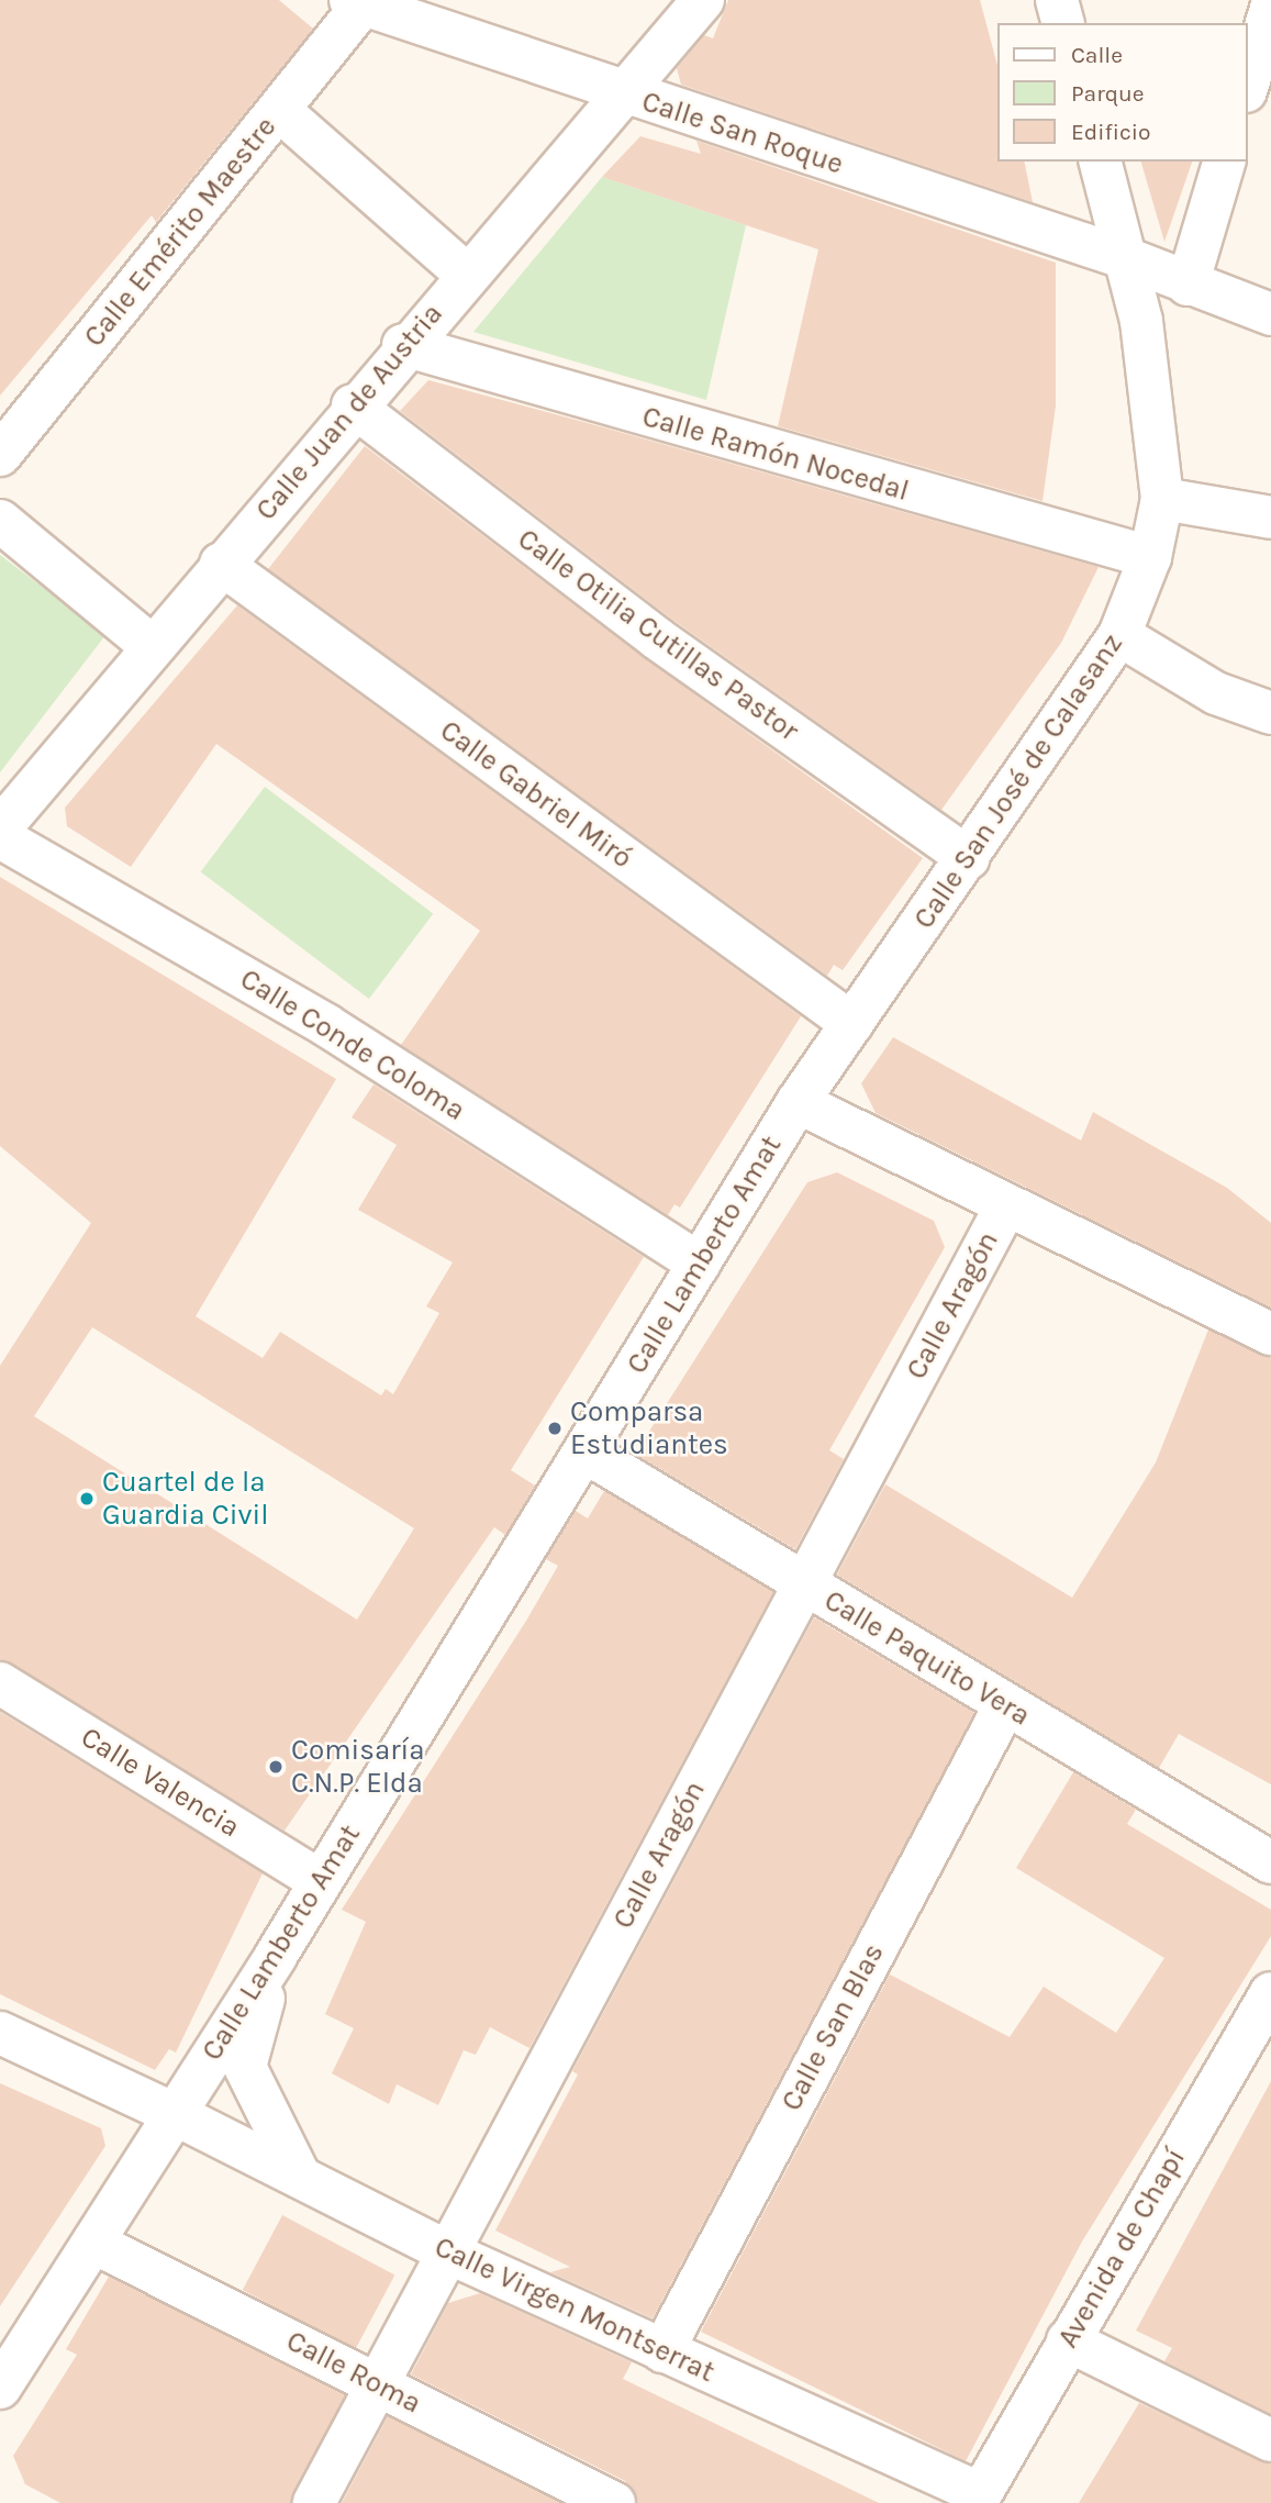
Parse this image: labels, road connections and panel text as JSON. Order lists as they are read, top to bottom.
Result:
{
  "streets": {
    "street": [
      "Calle San Roque",
      "Calle Emérito Maestre",
      "Calle Juan de Austria",
      "Calle Ramón Nocedal",
      "Calle Otilia Cutillas Pastor",
      "Calle San José de Calasanz",
      "Calle Gabriel Miró",
      "Calle Conde Coloma",
      "Calle Lamberto Amat",
      "Calle Aragón",
      "Calle Paquito Vera",
      "Calle Valencia",
      "Calle San Blas",
      "Avenida de Chapí",
      "Calle Virgen Montserrat",
      "Calle Roma"
    ]
  },
  "crossings": [
    ["Calle San Roque", "Calle Emérito Maestre"],
    ["Calle San Roque", "Calle Juan de Austria"],
    ["Calle San Roque", "Calle San José de Calasanz"],
    ["Calle Juan de Austria", "Calle Ramón Nocedal"],
    ["Calle Juan de Austria", "Calle Otilia Cutillas Pastor"],
    ["Calle Juan de Austria", "Calle Gabriel Miró"],
    ["Calle Ramón Nocedal", "Calle San José de Calasanz"],
    ["Calle Otilia Cutillas Pastor", "Calle San José de Calasanz"],
    ["Calle San José de Calasanz", "Calle Gabriel Miró"],
    ["Calle San José de Calasanz", "Calle Lamberto Amat"],
    ["Calle Conde Coloma", "Calle Lamberto Amat"],
    ["Calle Lamberto Amat", "Calle Paquito Vera"],
    ["Calle Lamberto Amat", "Calle Valencia"],
    ["Calle Lamberto Amat", "Calle Virgen Montserrat"],
    ["Calle Lamberto Amat", "Calle Roma"],
    ["Calle Aragón", "Calle Paquito Vera"],
    ["Calle Aragón", "Calle Virgen Montserrat"],
    ["Calle Aragón", "Calle Roma"],
    ["Calle Paquito Vera", "Calle San Blas"],
    ["Calle San Blas", "Calle Virgen Montserrat"],
    ["Avenida de Chapí", "Calle Virgen Montserrat"]
  ],
  "places": ["Comparsa Estudiantes", "Cuartel de la Guardia Civil", "Comisaría C.N.P. Elda"],
  "legend": ["Calle", "Parque", "Edificio"]
}
